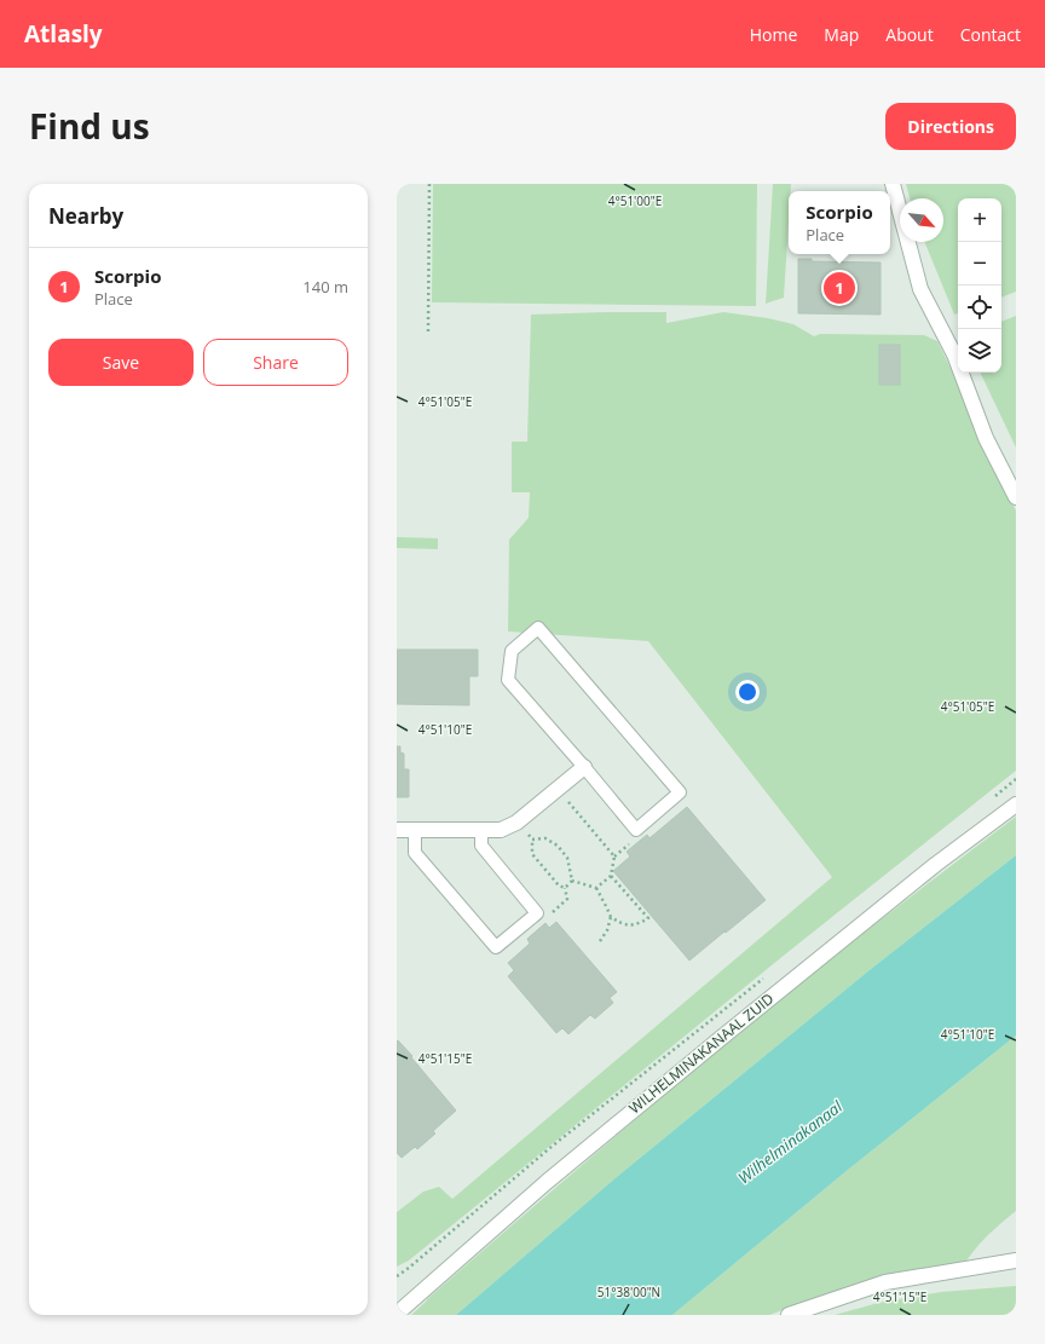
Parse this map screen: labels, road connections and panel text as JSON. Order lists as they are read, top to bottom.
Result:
{
  "streets": {
    "street": ["WILHELMINAKANAAL ZUID"]
  },
  "water": ["Wilhelminakanaal"],
  "north": "bottom right",
  "page": {
    "header": "Atlasly",
    "nav": [
      "Home",
      "Map",
      "About",
      "Contact"
    ],
    "title": "Find us",
    "buttons": [
      "Directions",
      ["Save", "Share"]
    ],
    "heading": "Nearby",
    "popup": ["Scorpio", "Place"],
    "map_buttons": ["+", "−"],
    "list": [
      {
        "mark": "1",
        "name": "Scorpio",
        "note": "Place",
        "value": "140 m"
      }
    ],
    "pins": "1"
  },
  "coordinates": [
    "4°51'00\"E",
    "4°51'05\"E",
    "4°51'10\"E",
    "4°51'15\"E",
    "51°38'00\"N"
  ]
}
